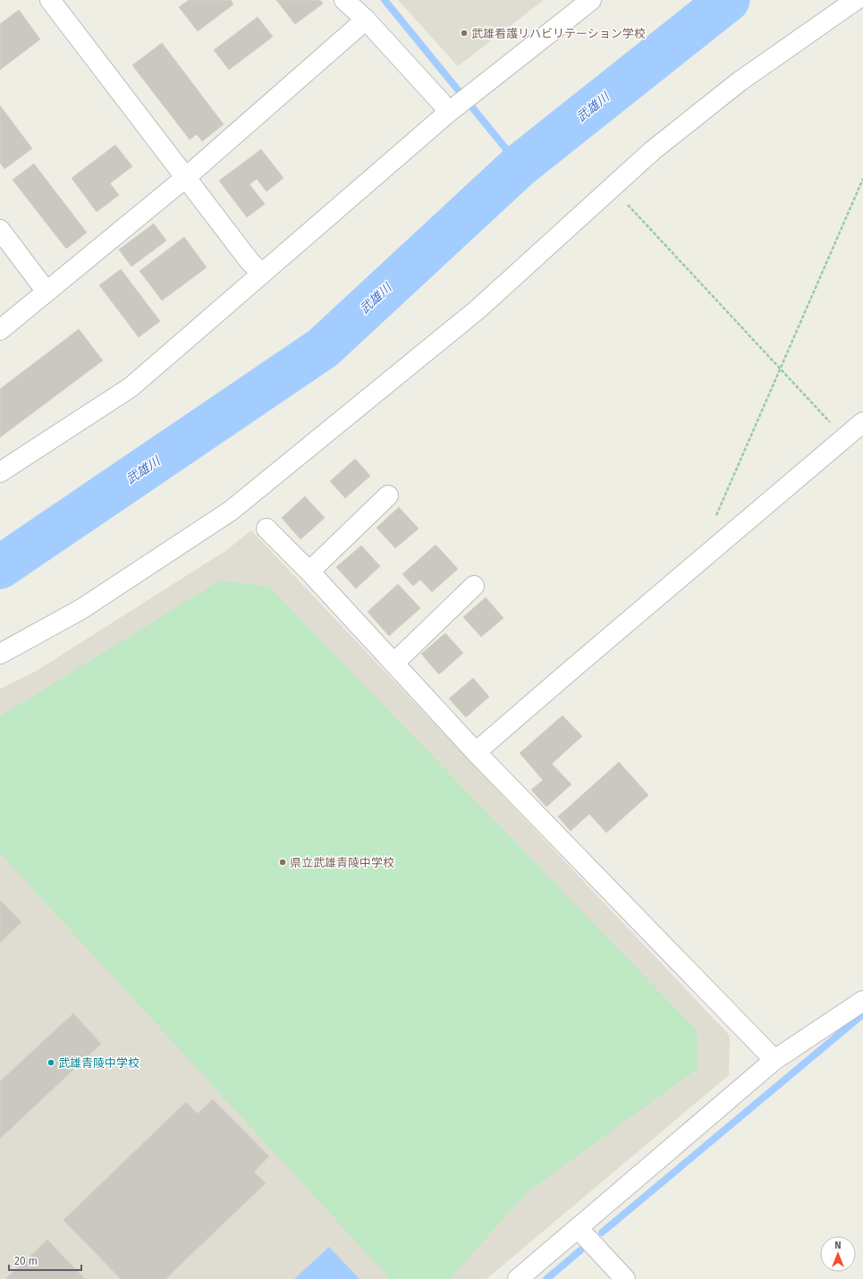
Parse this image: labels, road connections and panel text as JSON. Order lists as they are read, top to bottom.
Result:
{
  "water": ["武雄川"],
  "places": ["武雄看護リハビリテーション学校", "県立武雄青陵中学校", "武雄青陵中学校"],
  "scale_bar": "20 m",
  "north": "top"
}
